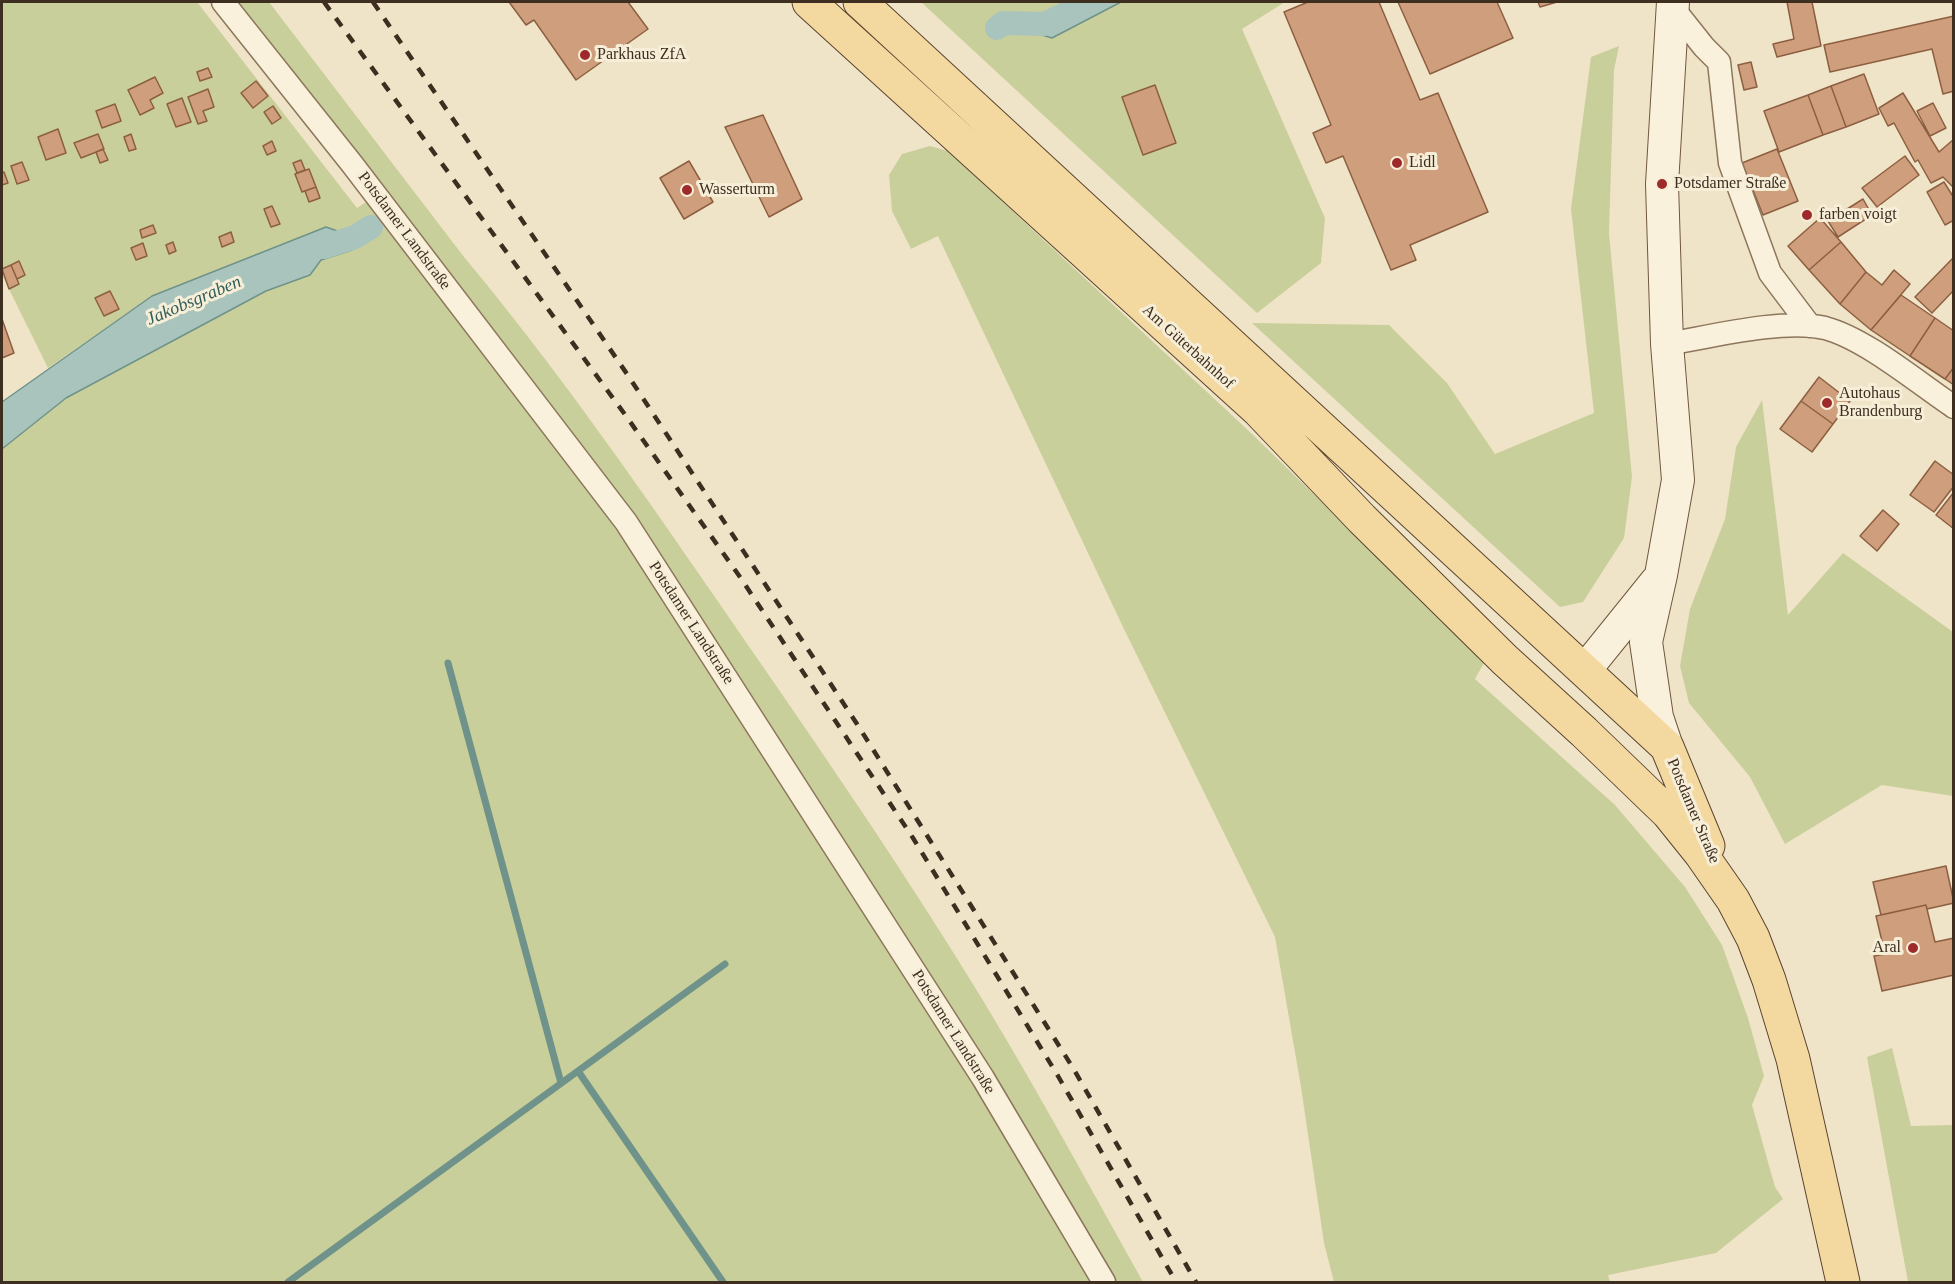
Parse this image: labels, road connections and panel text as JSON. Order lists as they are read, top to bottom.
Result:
{
  "streets": {
    "main road": ["Am Güterbahnhof", "Potsdamer Straße"],
    "street": ["Potsdamer Landstraße"]
  },
  "crossings": [
    ["Am Güterbahnhof", "Potsdamer Straße"]
  ],
  "water": ["Jakobsgraben"],
  "places": [
    "Parkhaus ZfA",
    "Lidl",
    "Potsdamer Straße",
    "Wasserturm",
    "farben voigt",
    "Autohaus Brandenburg",
    "Aral"
  ]
}
